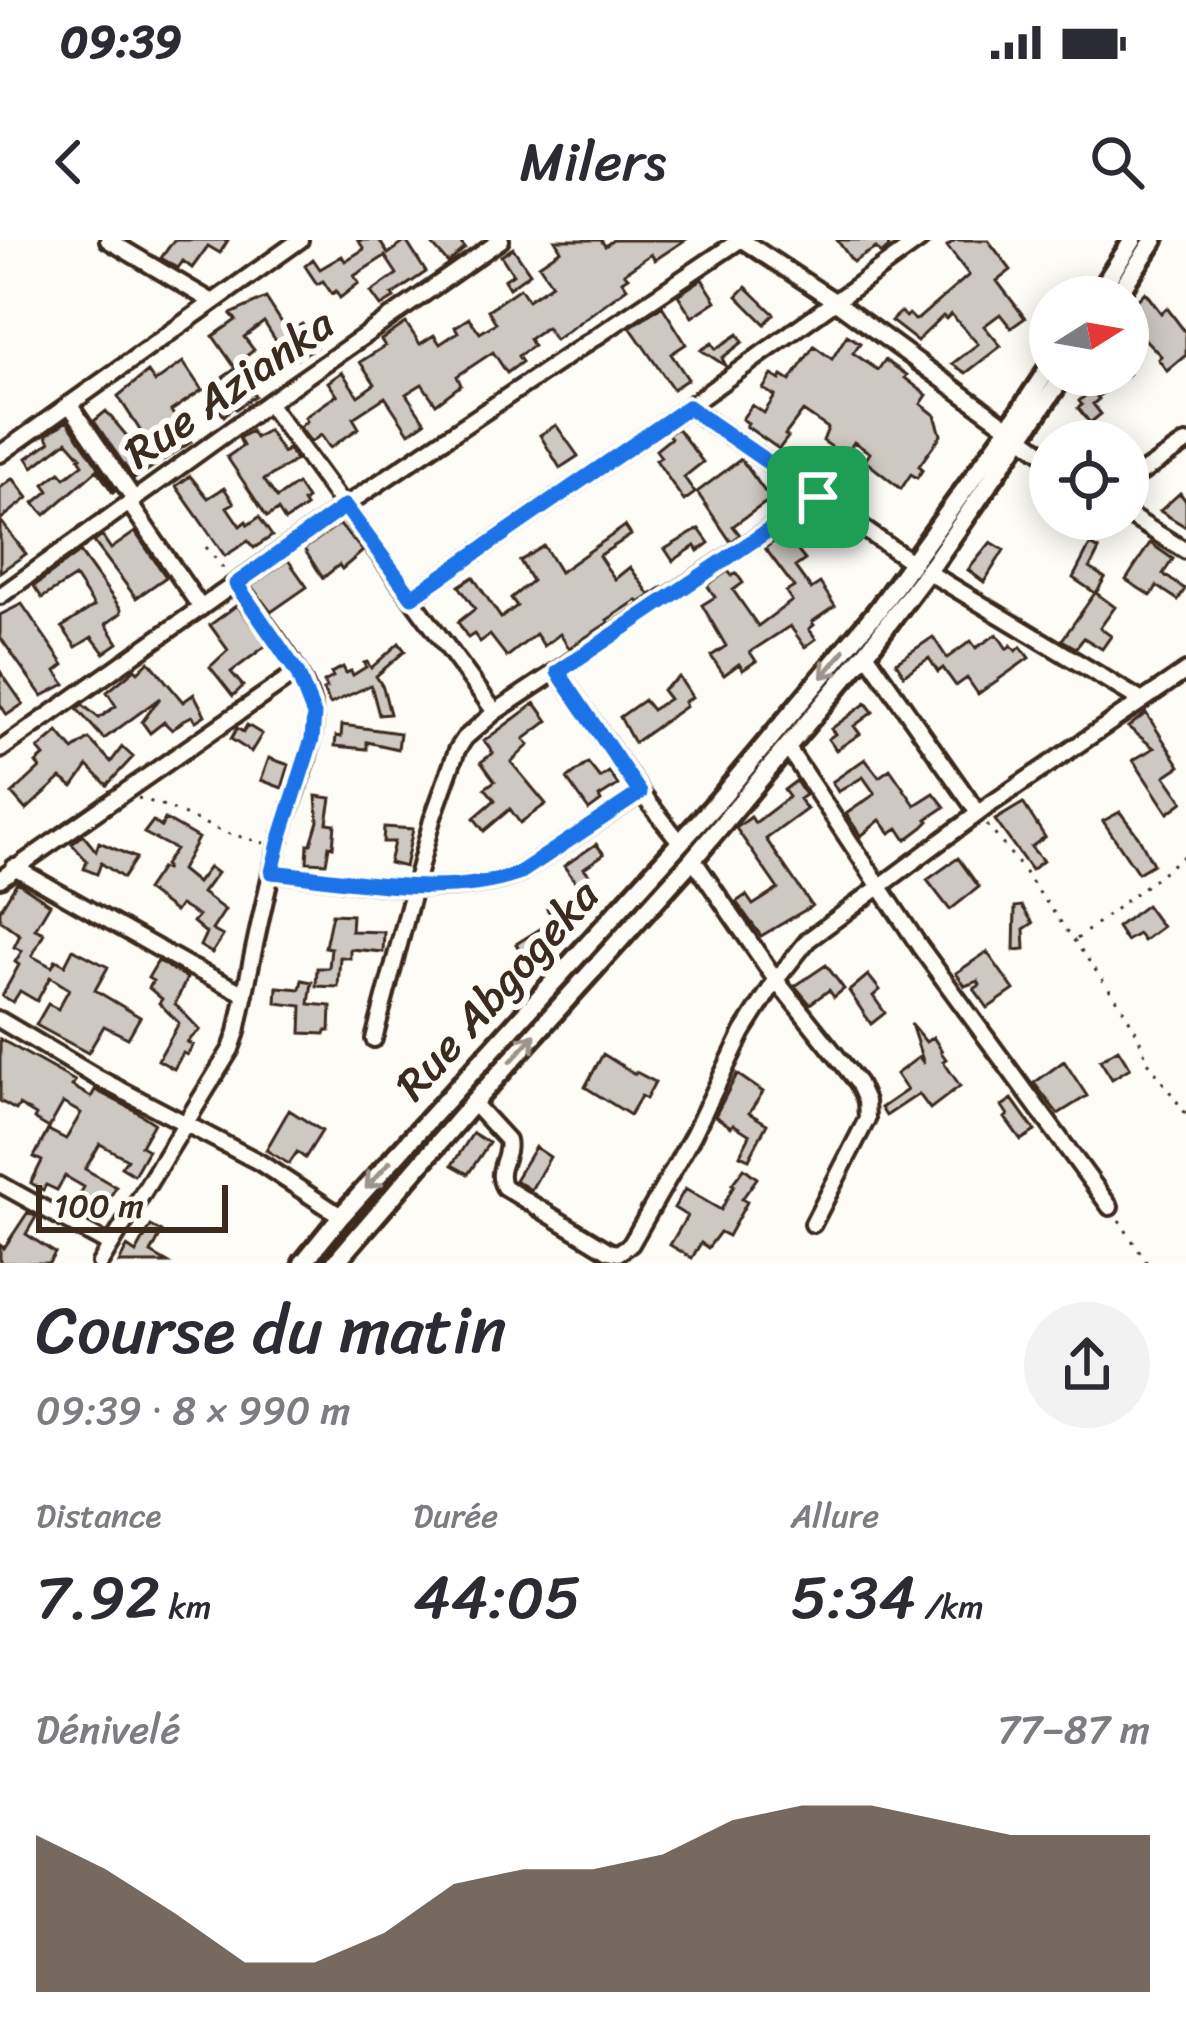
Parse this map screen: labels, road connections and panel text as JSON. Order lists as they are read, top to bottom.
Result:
{
  "streets": {
    "main road": ["Rue Abgogeka"],
    "street": ["Rue Azianka"]
  },
  "scale_bar": "100 m",
  "north": "right",
  "page": {
    "status": "09:39",
    "header": "Milers",
    "scale": "100 m",
    "heading": ["Course du matin", "09:39 · 8 × 990 m"],
    "stats": [
      ["Distance", "7.92 km"],
      ["Durée", "44:05"],
      ["Allure", "5:34 /km"]
    ],
    "chart": ["Dénivelé", "77–87 m"]
  }
}
